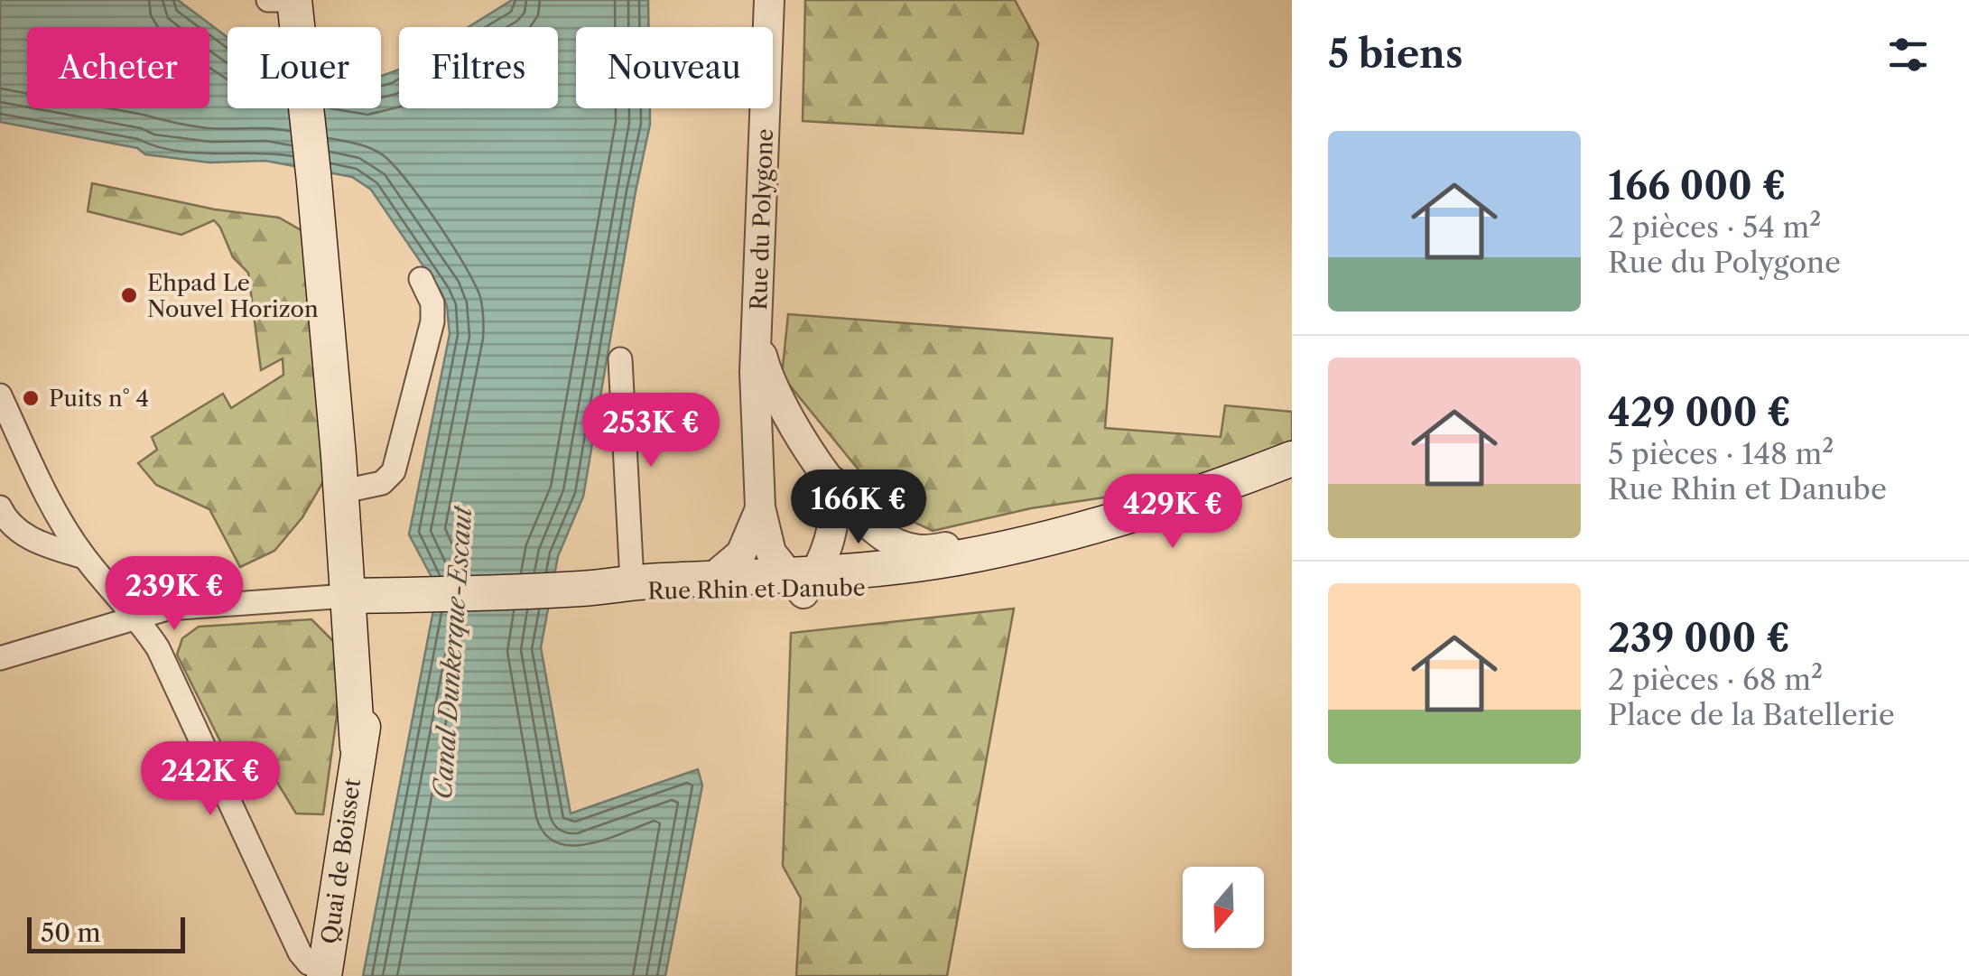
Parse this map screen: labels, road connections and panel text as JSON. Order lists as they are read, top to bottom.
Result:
{
  "streets": {
    "main road": ["Rue Rhin et Danube", "Quai de Boisset"],
    "street": ["Rue du Polygone"]
  },
  "crossings": [
    ["Rue du Polygone", "Rue Rhin et Danube"]
  ],
  "water": ["Canal Dunkerque-Escaut"],
  "places": ["Ehpad Le Nouvel Horizon", "Puits n° 4"],
  "scale_bar": "50 m",
  "north": "bottom",
  "page": {
    "heading": "5 biens",
    "chip": [
      "Acheter",
      "Louer",
      "Filtres",
      "Nouveau"
    ],
    "list": [
      {
        "name": "166 000 €",
        "note": "2 pièces · 54 m² · Rue du Polygone"
      },
      {
        "name": "429 000 €",
        "note": "5 pièces · 148 m² · Rue Rhin et Danube"
      },
      {
        "name": "239 000 €",
        "note": "2 pièces · 68 m² · Place de la Batellerie"
      }
    ],
    "price": [
      "253K €",
      "166K €",
      "429K €",
      "239K €",
      "242K €"
    ],
    "scale": "50 m"
  }
}
